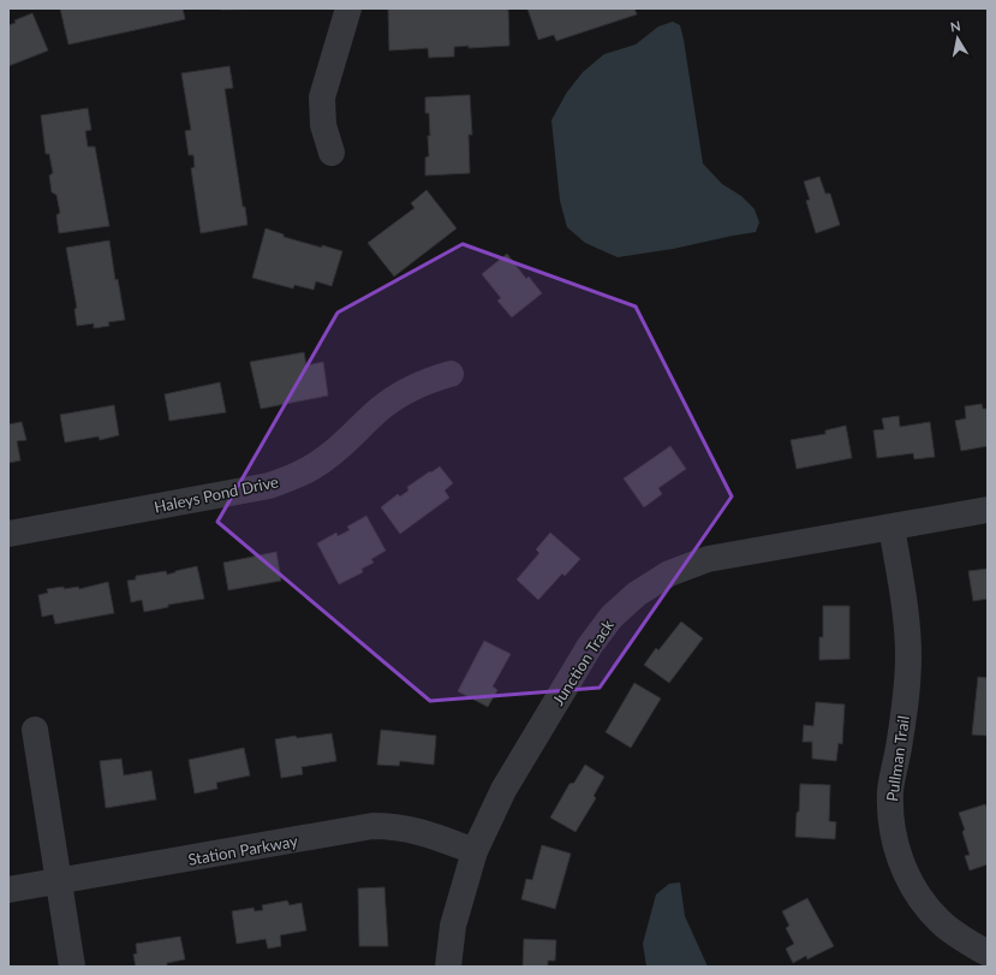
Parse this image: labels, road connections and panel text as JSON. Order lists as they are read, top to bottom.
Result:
{
  "streets": {
    "street": [
      "Haleys Pond Drive",
      "Junction Track",
      "Pullman Trail",
      "Station Parkway"
    ]
  },
  "crossings": [
    ["Junction Track", "Pullman Trail"],
    ["Junction Track", "Station Parkway"]
  ],
  "north": "top"
}
